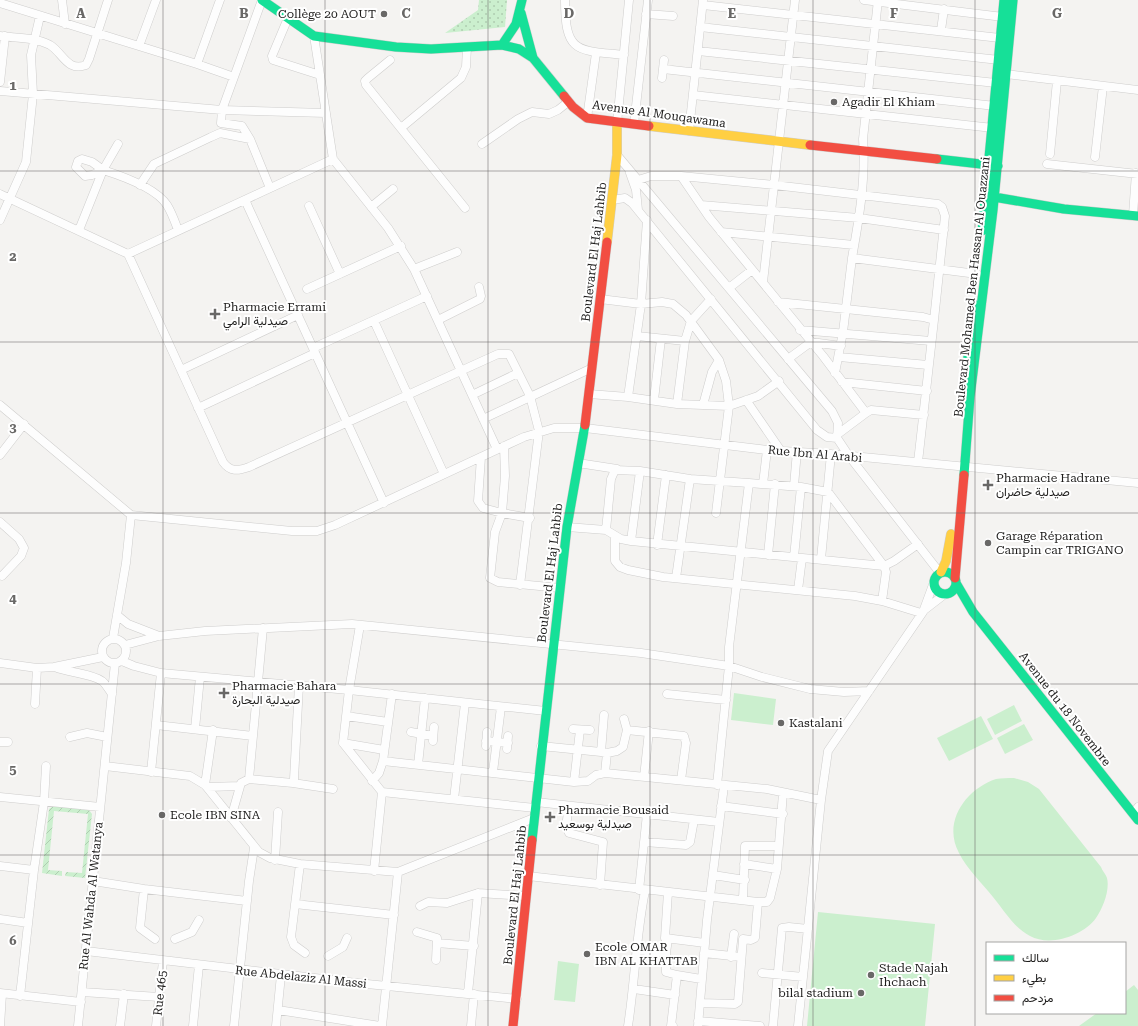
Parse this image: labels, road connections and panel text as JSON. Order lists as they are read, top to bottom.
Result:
{
  "streets": {
    "street": [
      "Avenue Al Mouqawama",
      "Boulevard El Haj Lahbib",
      "Boulevard Mohamed Ben Hassan Al Ouazzani",
      "Rue Ibn Al Arabi",
      "Avenue du 18 Novembre",
      "Rue Al Wahda Al Watanya",
      "Rue Abdelaziz Al Massi",
      "Rue 465"
    ]
  },
  "crossings": [
    ["Avenue Al Mouqawama", "Boulevard El Haj Lahbib"],
    ["Avenue Al Mouqawama", "Boulevard Mohamed Ben Hassan Al Ouazzani"],
    ["Boulevard El Haj Lahbib", "Rue Ibn Al Arabi"],
    ["Boulevard El Haj Lahbib", "Rue Abdelaziz Al Massi"],
    ["Boulevard Mohamed Ben Hassan Al Ouazzani", "Rue Ibn Al Arabi"],
    ["Boulevard Mohamed Ben Hassan Al Ouazzani", "Avenue du 18 Novembre"],
    ["Rue Al Wahda Al Watanya", "Rue Abdelaziz Al Massi"],
    ["Rue Abdelaziz Al Massi", "Rue 465"]
  ],
  "places": {
    "other": [
      "Collège 20 AOUT",
      "Agadir El Khiam",
      "Garage Réparation Campin car TRIGANO",
      "Kastalani",
      "Ecole IBN SINA",
      "Ecole OMAR IBN AL KHATTAB",
      "Stade Najah Ihchach",
      "bilal stadium"
    ],
    "health": [
      "Pharmacie Errami صيدلية الرامي",
      "Pharmacie Hadrane صيدلية حاضران",
      "Pharmacie Bahara صيدلية البحارة",
      "Pharmacie Bousaid صيدلية بوسعيد"
    ]
  },
  "legend": ["سالك", "بطيء", "مزدحم"],
  "grid": {
    "columns": [
      "A",
      "B",
      "C",
      "D",
      "E",
      "F",
      "G"
    ],
    "rows": [
      "1",
      "2",
      "3",
      "4",
      "5",
      "6"
    ]
  }
}
